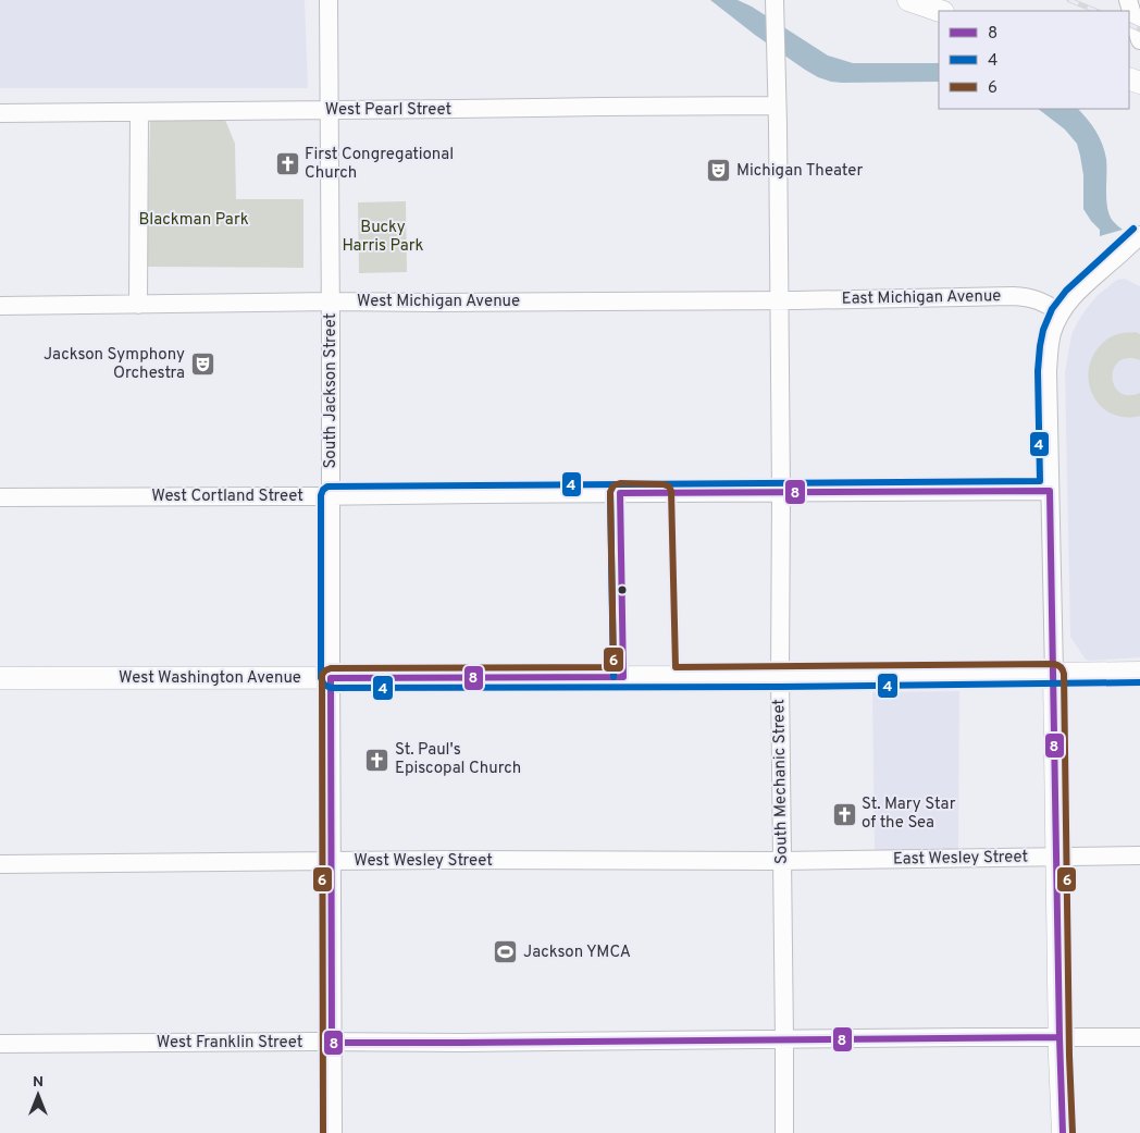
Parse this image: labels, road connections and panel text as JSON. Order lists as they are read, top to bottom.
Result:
{
  "streets": {
    "main road": ["West Washington Avenue"],
    "street": [
      "West Pearl Street",
      "East Michigan Avenue",
      "West Michigan Avenue",
      "South Jackson Street",
      "West Cortland Street",
      "South Mechanic Street",
      "East Wesley Street",
      "West Wesley Street",
      "West Franklin Street"
    ]
  },
  "crossings": [
    ["West Pearl Street", "South Jackson Street"],
    ["West Pearl Street", "South Mechanic Street"],
    ["East Michigan Avenue", "West Michigan Avenue"],
    ["East Michigan Avenue", "South Mechanic Street"],
    ["West Michigan Avenue", "South Jackson Street"],
    ["West Michigan Avenue", "South Mechanic Street"],
    ["South Jackson Street", "West Cortland Street"],
    ["South Jackson Street", "West Washington Avenue"],
    ["South Jackson Street", "West Wesley Street"],
    ["South Jackson Street", "West Franklin Street"],
    ["West Cortland Street", "South Mechanic Street"],
    ["West Washington Avenue", "South Mechanic Street"],
    ["South Mechanic Street", "East Wesley Street"],
    ["South Mechanic Street", "West Wesley Street"],
    ["South Mechanic Street", "West Franklin Street"],
    ["East Wesley Street", "West Wesley Street"]
  ],
  "parks": ["Blackman Park", "Bucky Harris Park"],
  "places": {
    "church": ["First Congregational Church", "St. Paul's Episcopal Church", "St. Mary Star of the Sea"],
    "theatre": ["Michigan Theater", "Jackson Symphony Orchestra"],
    "sports": ["Jackson YMCA"]
  },
  "lines": ["transit line 4", "transit line 6", "transit line 8"],
  "legend": ["8", "4", "6"],
  "north": "top"
}
